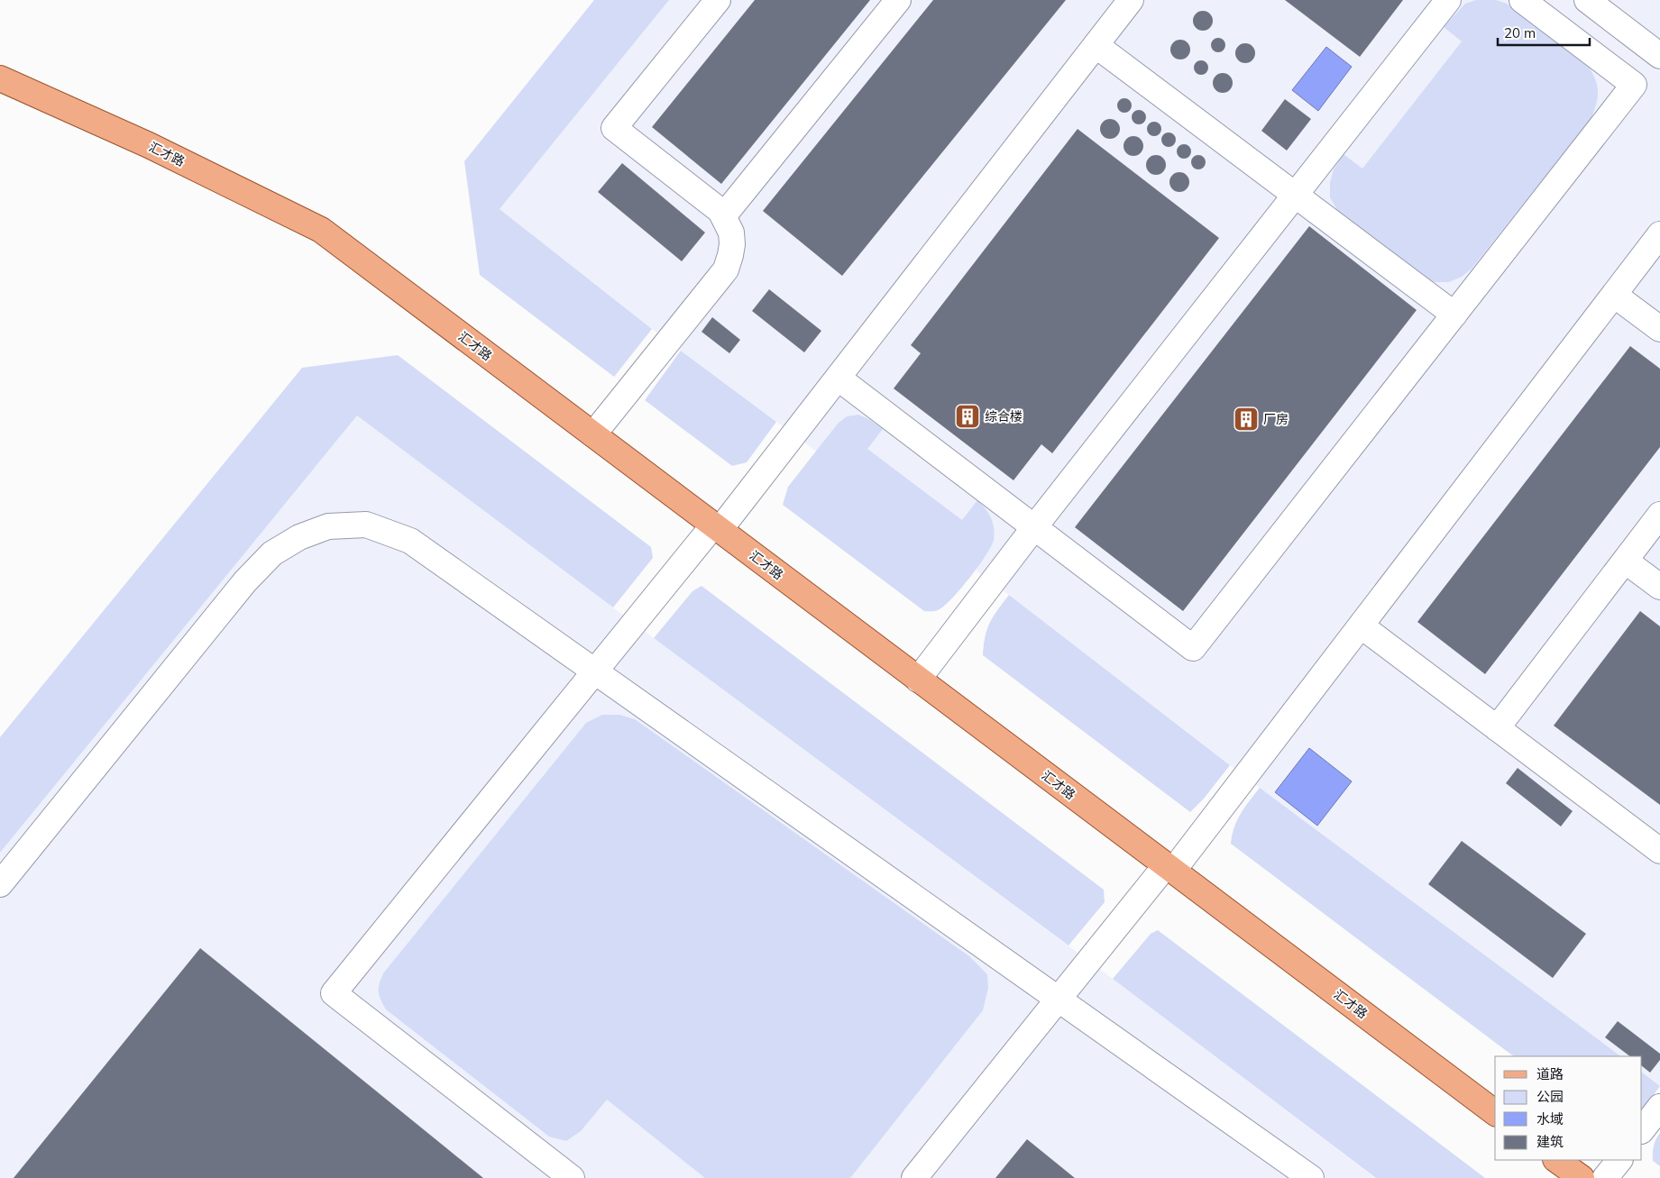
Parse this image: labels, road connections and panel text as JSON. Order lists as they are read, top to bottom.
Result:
{
  "streets": {
    "main road": ["汇才路"]
  },
  "places": {
    "building": ["综合楼", "厂房"]
  },
  "legend": [
    "道路",
    "公园",
    "水域",
    "建筑"
  ],
  "scale_bar": "20 m"
}
